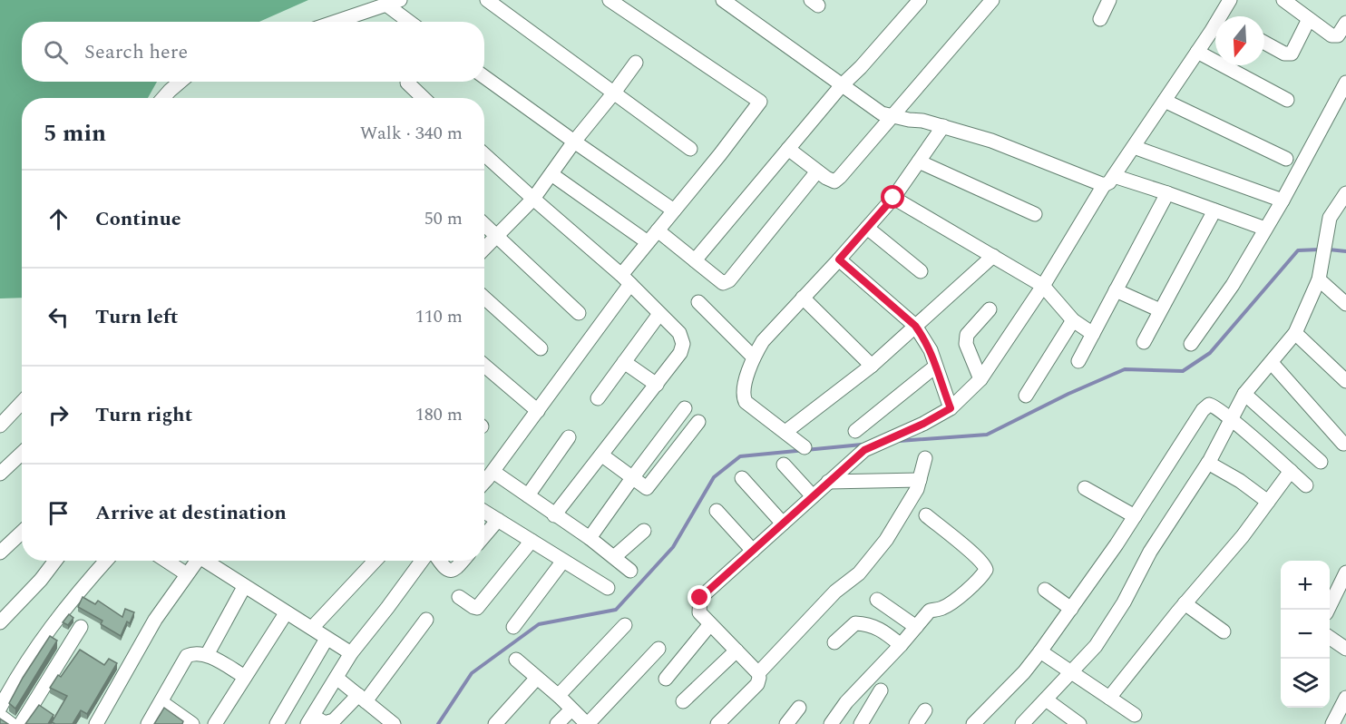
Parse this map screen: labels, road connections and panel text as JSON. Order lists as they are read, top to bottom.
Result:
{
  "north": "bottom",
  "page": {
    "search": "Search here",
    "heading": ["5 min", "Walk · 340 m"],
    "list": [
      ["Continue", "50 m"],
      ["Turn left", "110 m"],
      ["Turn right", "180 m"],
      "Arrive at destination"
    ],
    "map_buttons": ["+", "−"]
  }
}
